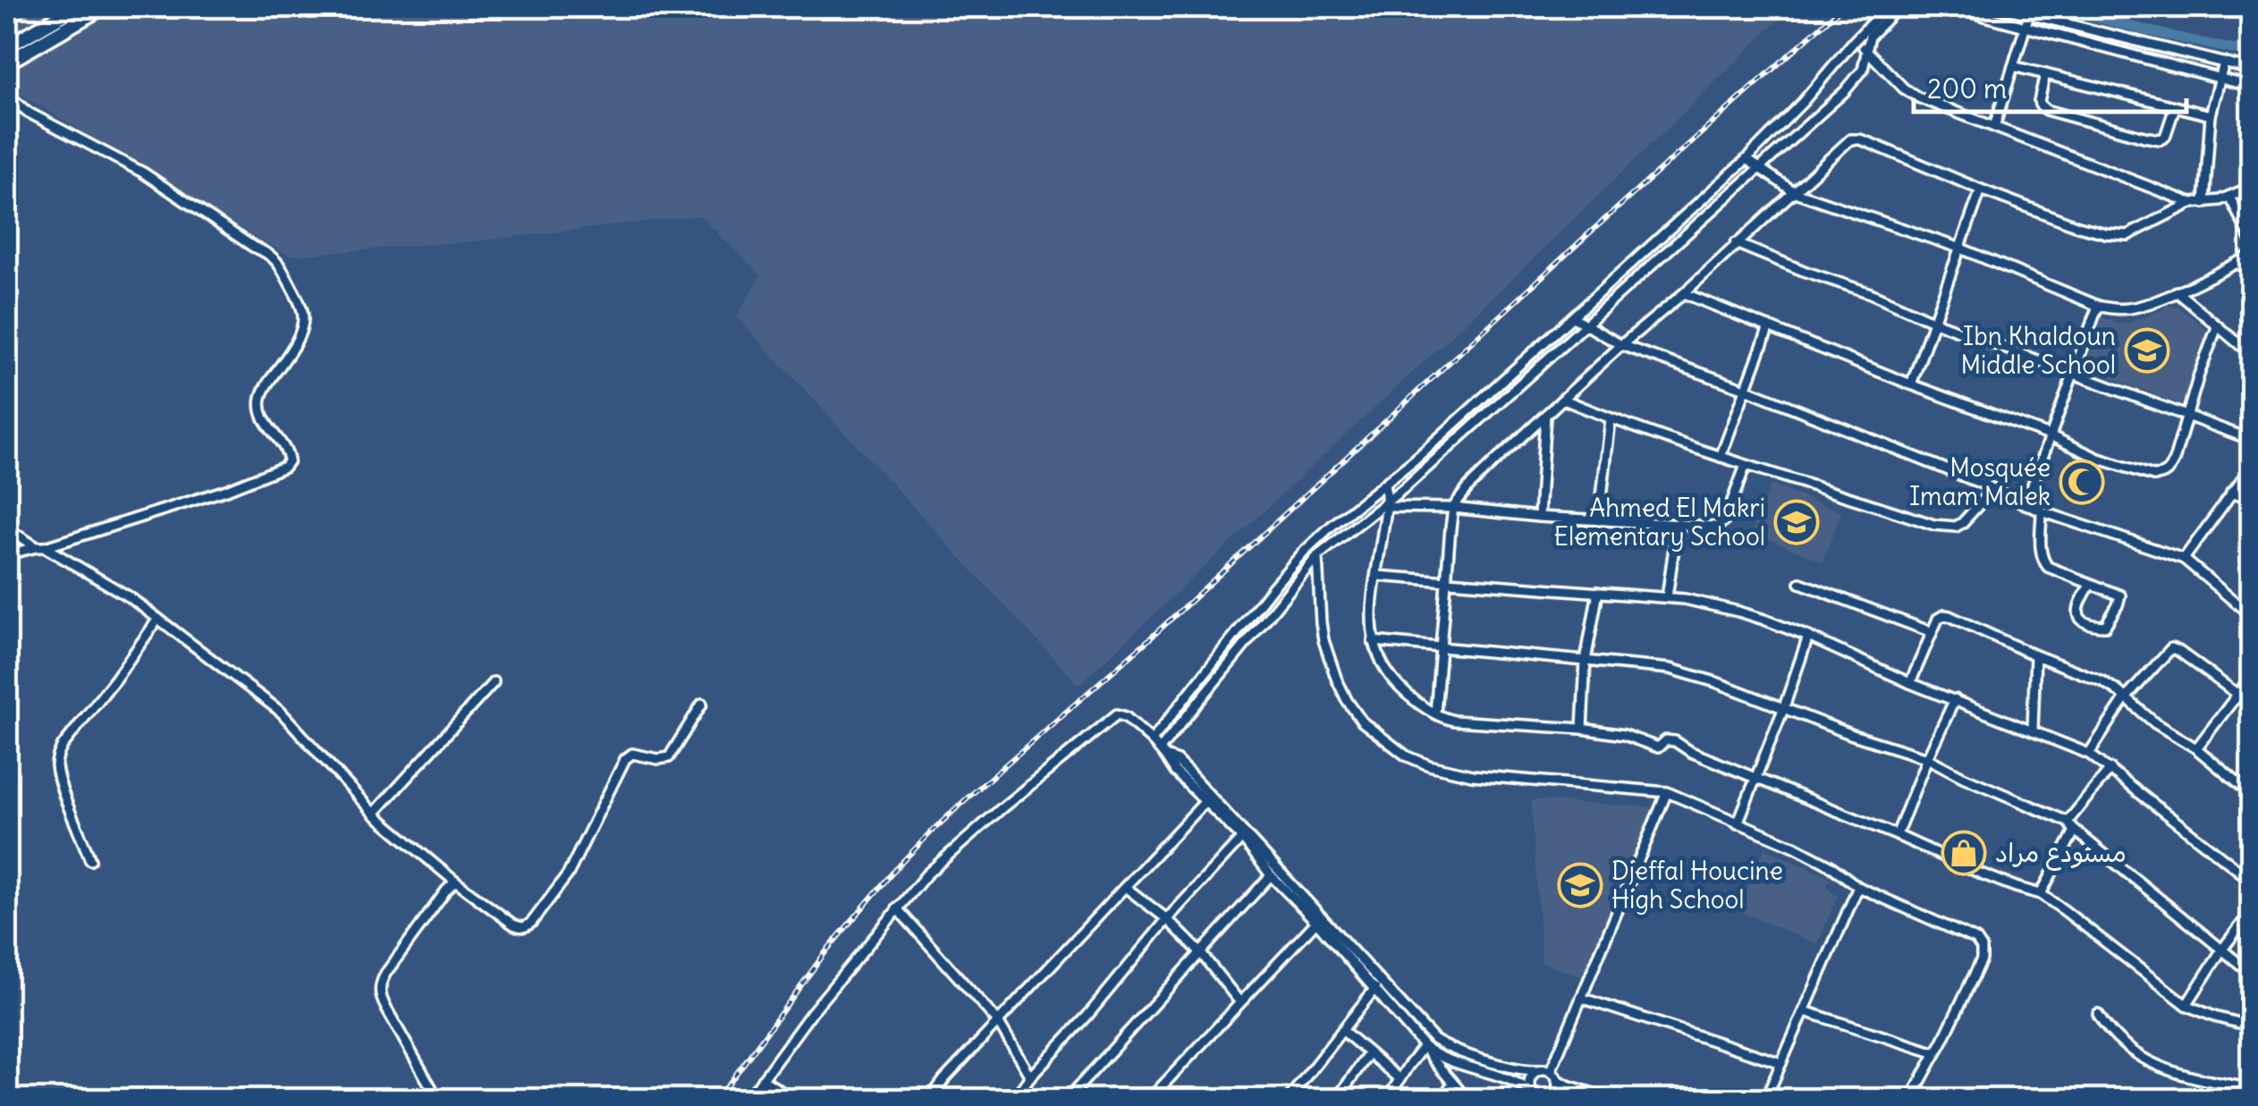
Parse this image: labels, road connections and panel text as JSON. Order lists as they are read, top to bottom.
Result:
{
  "places": {
    "school or university": ["Ibn Khaldoun Middle School", "Ahmed El Makri Elementary School", "Djeffal Houcine High School"],
    "mosque": ["Mosquée Imam Malek"],
    "shop": ["مستودع مراد"]
  },
  "scale_bar": "200 m"
}
